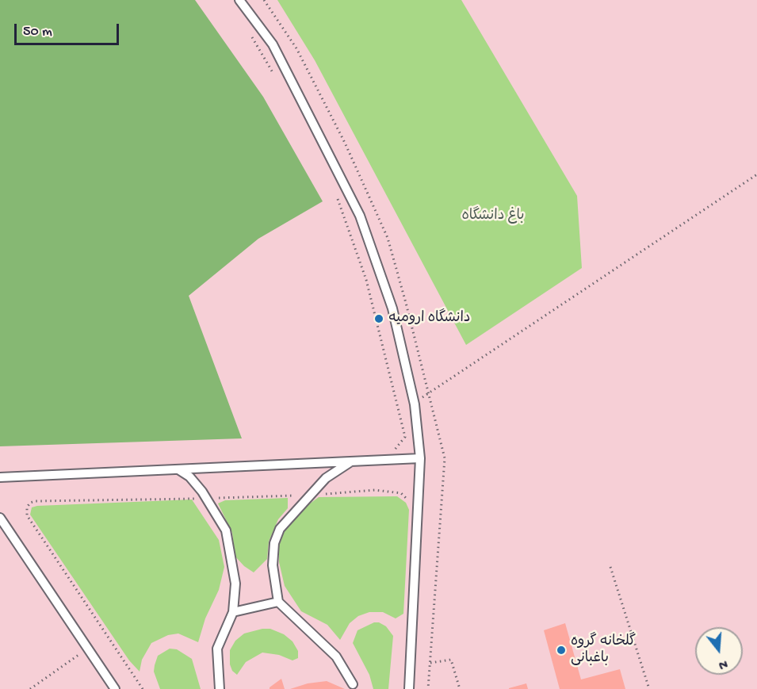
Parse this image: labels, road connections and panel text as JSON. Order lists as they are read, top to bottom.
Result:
{
  "parks": ["باغ دانشگاه"],
  "places": ["دانشگاه ارومیه", "گلخانه گروه باغبانی"],
  "scale_bar": "50 m",
  "north": "bottom"
}
